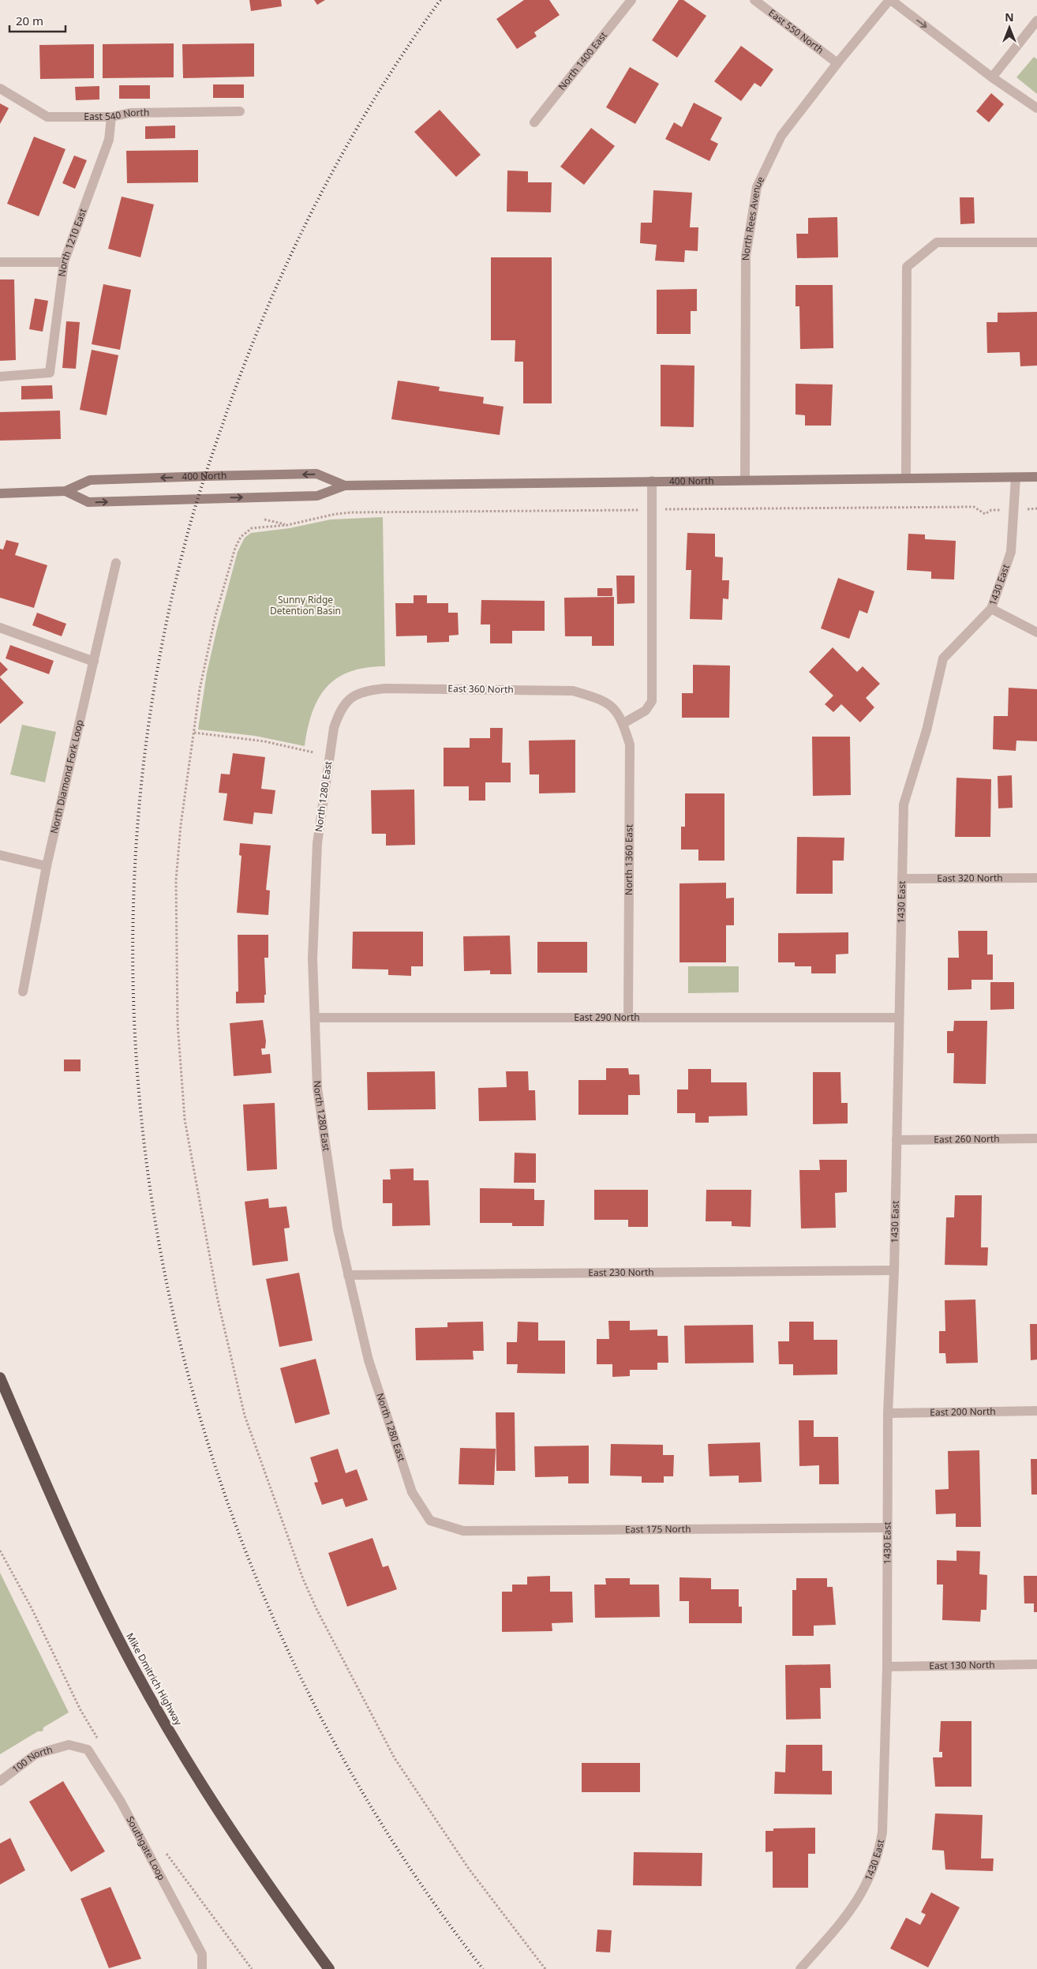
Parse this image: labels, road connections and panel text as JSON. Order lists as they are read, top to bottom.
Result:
{
  "streets": {
    "highway": ["Mike Dmitrich Highway"],
    "main road": ["400 North"],
    "street": [
      "East 550 North",
      "North 1400 East",
      "East 540 North",
      "North Rees Avenue",
      "North 1210 East",
      "1430 East",
      "East 360 North",
      "North Diamond Fork Loop",
      "North 1280 East",
      "North 1360 East",
      "East 320 North",
      "East 290 North",
      "East 260 North",
      "East 230 North",
      "East 200 North",
      "East 175 North",
      "East 130 North",
      "100 North",
      "Southgate Loop"
    ]
  },
  "crossings": [
    ["East 550 North", "North Rees Avenue"],
    ["East 540 North", "North 1210 East"],
    ["North Rees Avenue", "400 North"],
    ["400 North", "1430 East"],
    ["1430 East", "East 320 North"],
    ["1430 East", "East 290 North"],
    ["1430 East", "East 260 North"],
    ["1430 East", "East 230 North"],
    ["1430 East", "East 200 North"],
    ["1430 East", "East 175 North"],
    ["1430 East", "East 130 North"],
    ["East 360 North", "North 1280 East"],
    ["East 360 North", "North 1360 East"],
    ["North 1280 East", "East 290 North"],
    ["North 1280 East", "East 230 North"],
    ["North 1280 East", "East 175 North"],
    ["North 1360 East", "East 290 North"],
    ["100 North", "Southgate Loop"]
  ],
  "parks": ["Sunny Ridge Detention Basin"],
  "scale_bar": "20 m",
  "north": "top"
}
